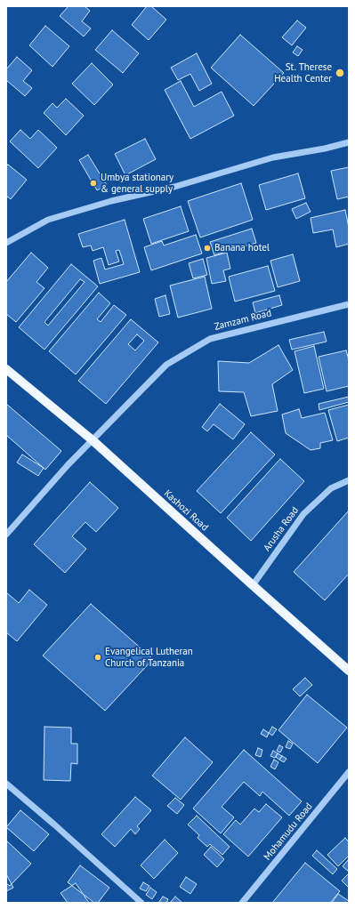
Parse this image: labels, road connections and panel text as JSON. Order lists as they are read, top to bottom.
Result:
{
  "streets": {
    "main road": ["Kashozi Road"],
    "street": ["Zamzam Road", "Arusha Road", "Mohamudu Road"]
  },
  "crossings": [
    ["Zamzam Road", "Kashozi Road"],
    ["Kashozi Road", "Arusha Road"]
  ],
  "places": [
    "St. Therese Health Center",
    "Umbya stationary & general supply",
    "Banana hotel",
    "Evangelical Lutheran Church of Tanzania"
  ]
}
